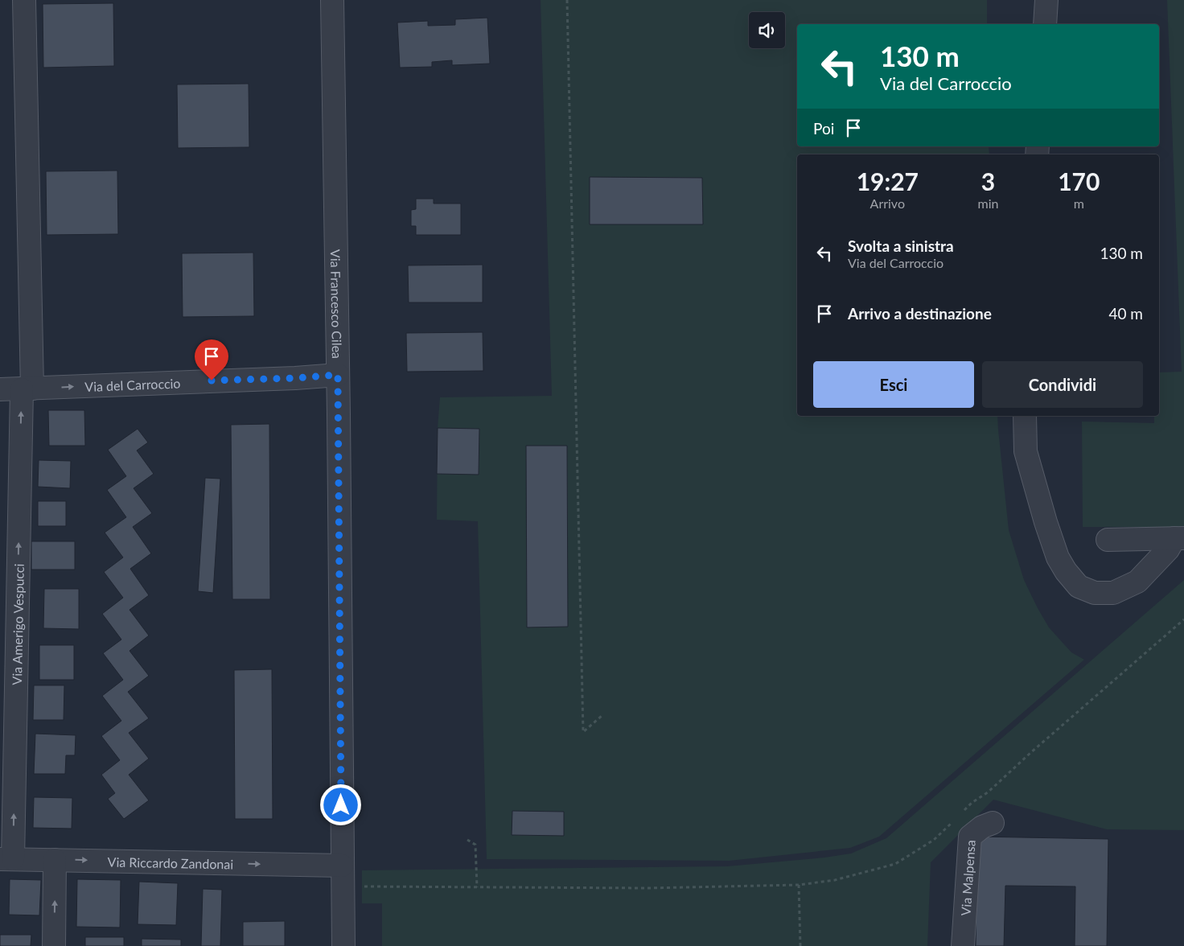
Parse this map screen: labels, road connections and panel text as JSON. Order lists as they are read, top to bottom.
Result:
{
  "streets": {
    "street": [
      "Via Francesco Cilea",
      "Via del Carroccio",
      "Via Amerigo Vespucci",
      "Via Riccardo Zandonai",
      "Via Malpensa"
    ]
  },
  "crossings": [
    ["Via Francesco Cilea", "Via del Carroccio"],
    ["Via Francesco Cilea", "Via Riccardo Zandonai"],
    ["Via del Carroccio", "Via Amerigo Vespucci"],
    ["Via Amerigo Vespucci", "Via Riccardo Zandonai"]
  ],
  "one_way": ["Via del Carroccio", "Via Amerigo Vespucci", "Via Riccardo Zandonai"],
  "page": {
    "turn": ["130 m", "Via del Carroccio"],
    "then": "Poi",
    "eta": [
      "19:27",
      "Arrivo",
      "3",
      "min",
      "170",
      "m"
    ],
    "list": [
      {
        "name": "Svolta a sinistra",
        "note": "Via del Carroccio",
        "value": "130 m"
      },
      {
        "name": "Arrivo a destinazione",
        "value": "40 m"
      }
    ],
    "buttons": ["Esci", "Condividi"]
  }
}
